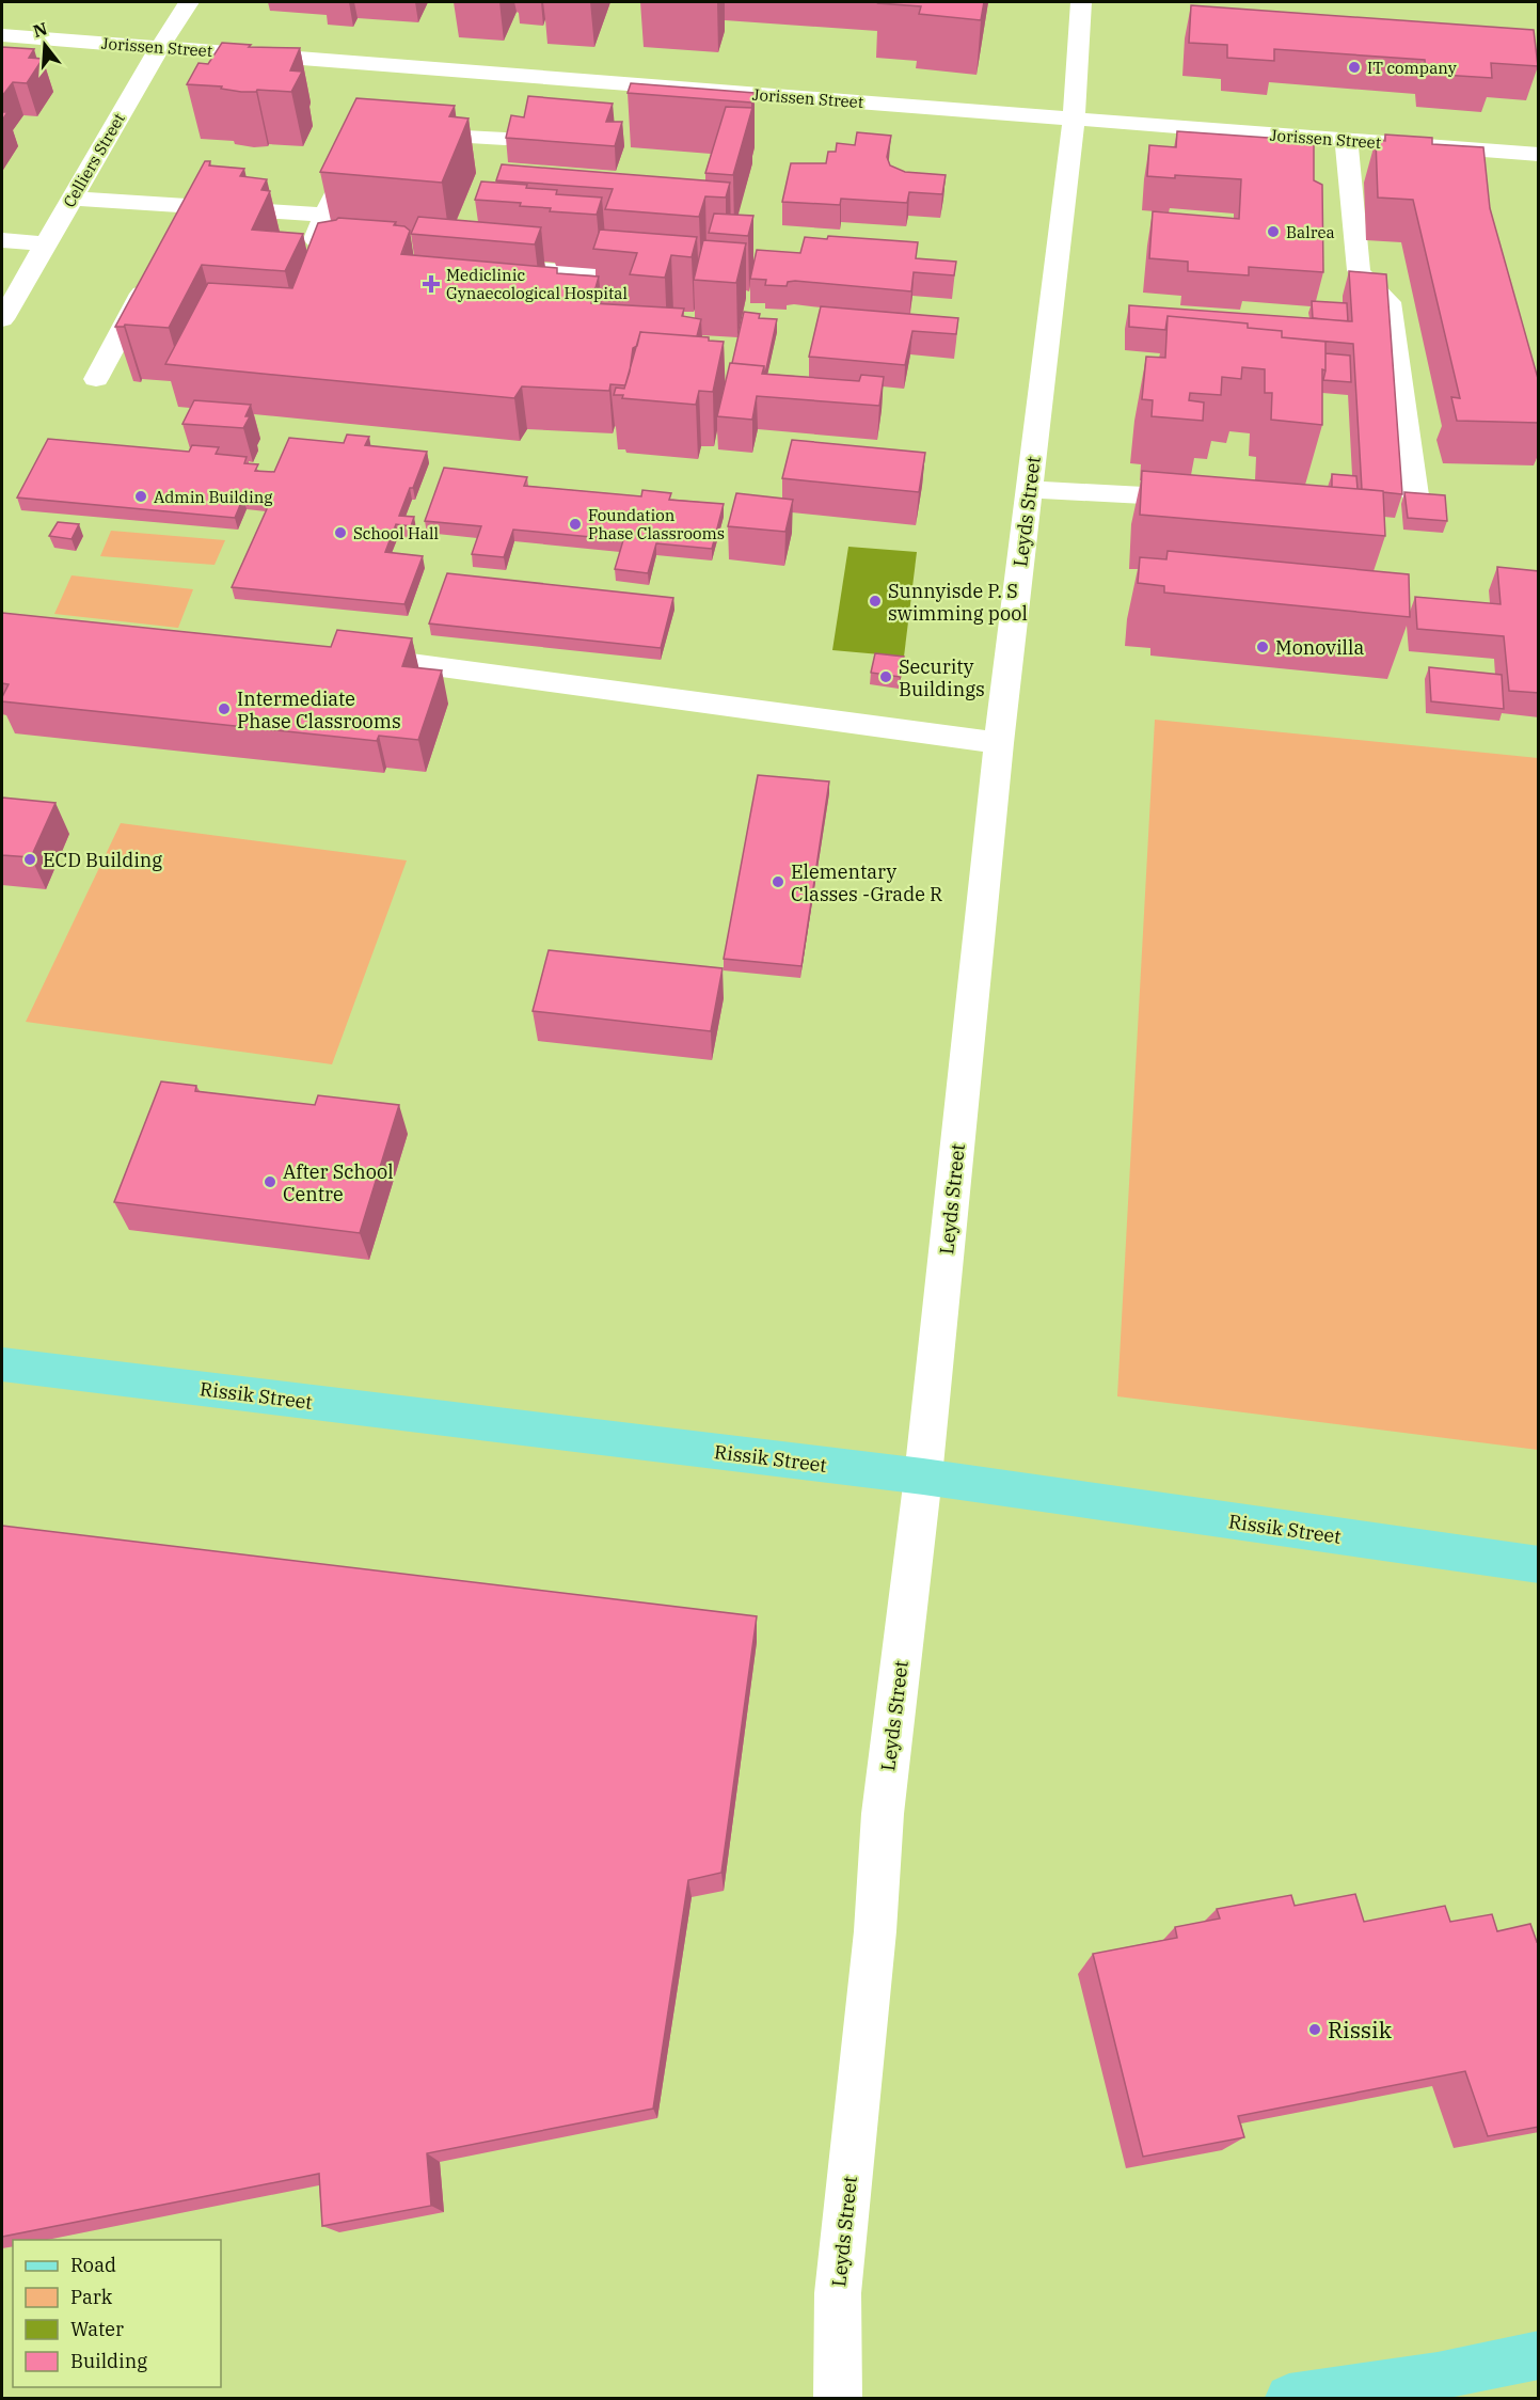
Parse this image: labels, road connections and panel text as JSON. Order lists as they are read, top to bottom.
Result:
{
  "streets": {
    "main road": ["Rissik Street"],
    "street": ["Jorissen Street", "Celliers Street", "Leyds Street"]
  },
  "crossings": [
    ["Jorissen Street", "Celliers Street"],
    ["Jorissen Street", "Leyds Street"],
    ["Leyds Street", "Rissik Street"]
  ],
  "places": {
    "other": [
      "IT company",
      "Balrea",
      "Admin Building",
      "Foundation Phase Classrooms",
      "School Hall",
      "Sunnyisde P. S swimming pool",
      "Monovilla",
      "Security Buildings",
      "Intermediate Phase Classrooms",
      "ECD Building",
      "Elementary Classes -Grade R",
      "After School Centre",
      "Rissik"
    ],
    "health": ["Mediclinic Gynaecological Hospital"]
  },
  "legend": [
    "Road",
    "Park",
    "Water",
    "Building"
  ],
  "north": "top"
}
